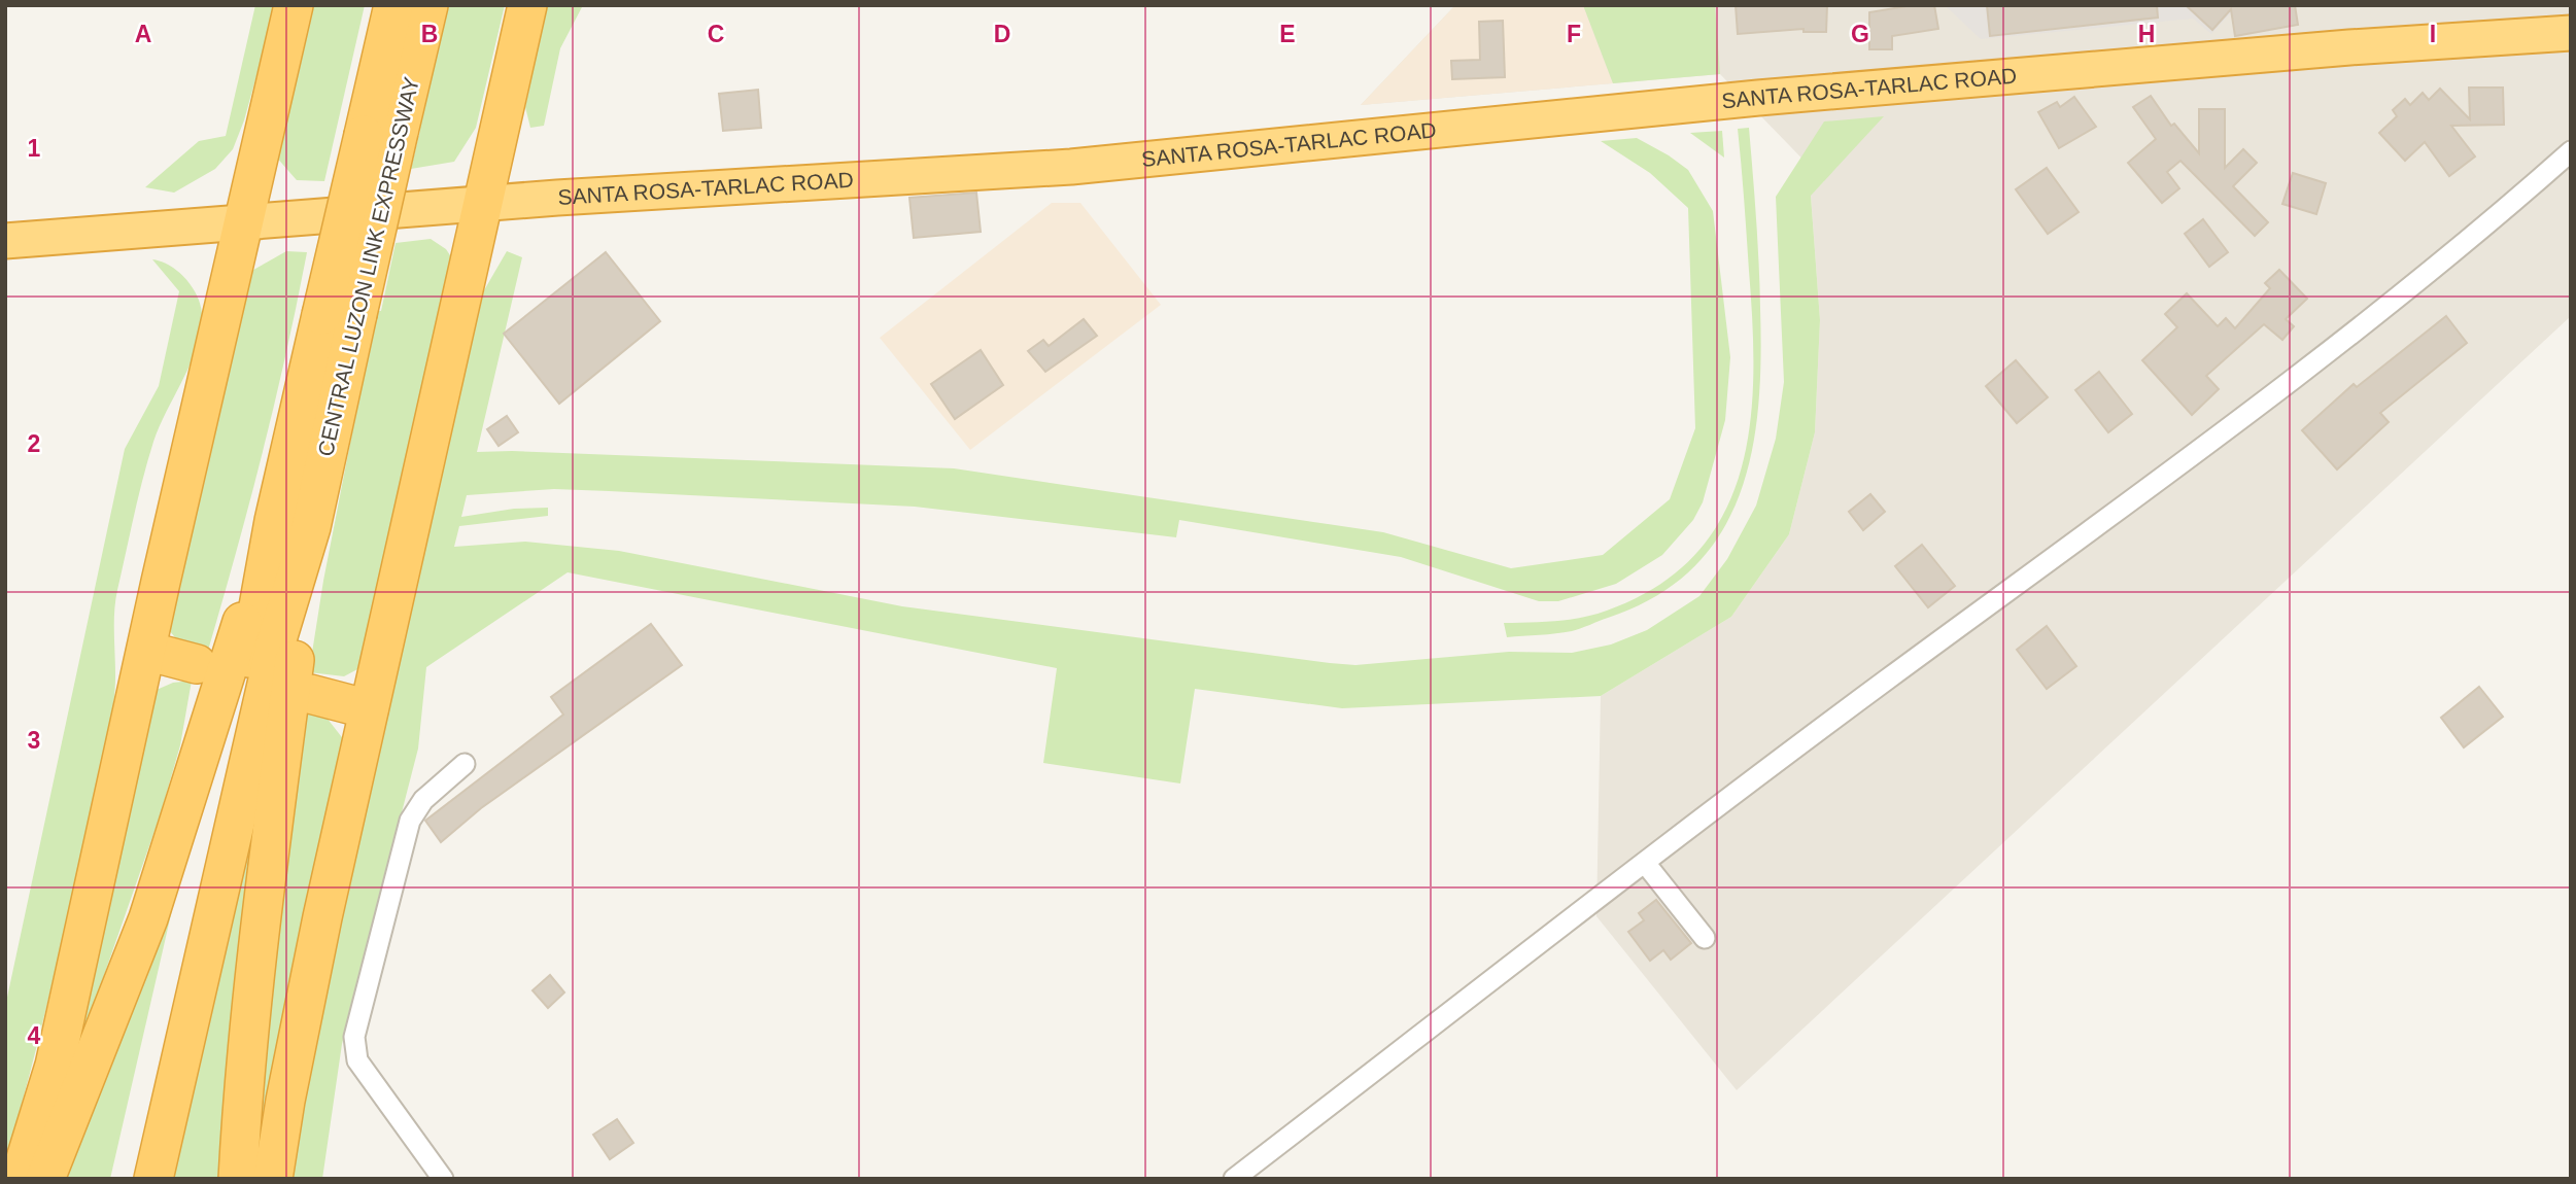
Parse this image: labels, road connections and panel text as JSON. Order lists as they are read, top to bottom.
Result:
{
  "streets": {
    "highway": ["SANTA ROSA-TARLAC ROAD", "CENTRAL LUZON LINK EXPRESSWAY"]
  },
  "grid": {
    "columns": [
      "A",
      "B",
      "C",
      "D",
      "E",
      "F",
      "G",
      "H",
      "I"
    ],
    "rows": [
      "1",
      "2",
      "3",
      "4"
    ]
  }
}
